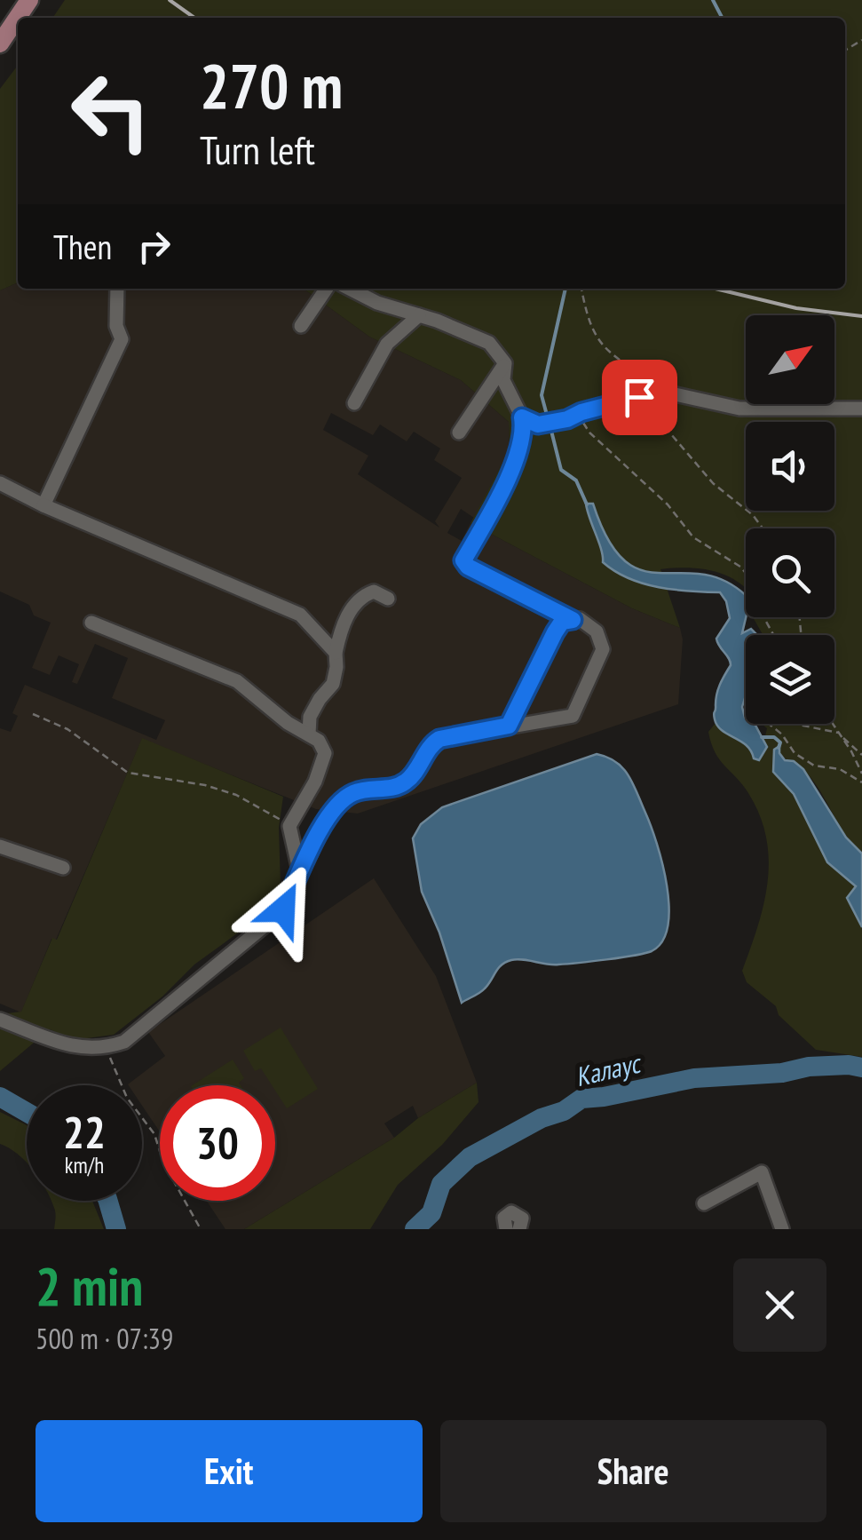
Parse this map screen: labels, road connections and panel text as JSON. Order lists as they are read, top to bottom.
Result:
{
  "water": ["Калаус"],
  "north": "top right",
  "page": {
    "turn": ["270 m", "Turn left"],
    "then": "Then",
    "speed": "22 km/h",
    "limit": "30",
    "heading": ["2 min", "500 m · 07:39"],
    "buttons": ["Exit", "Share"]
  }
}
